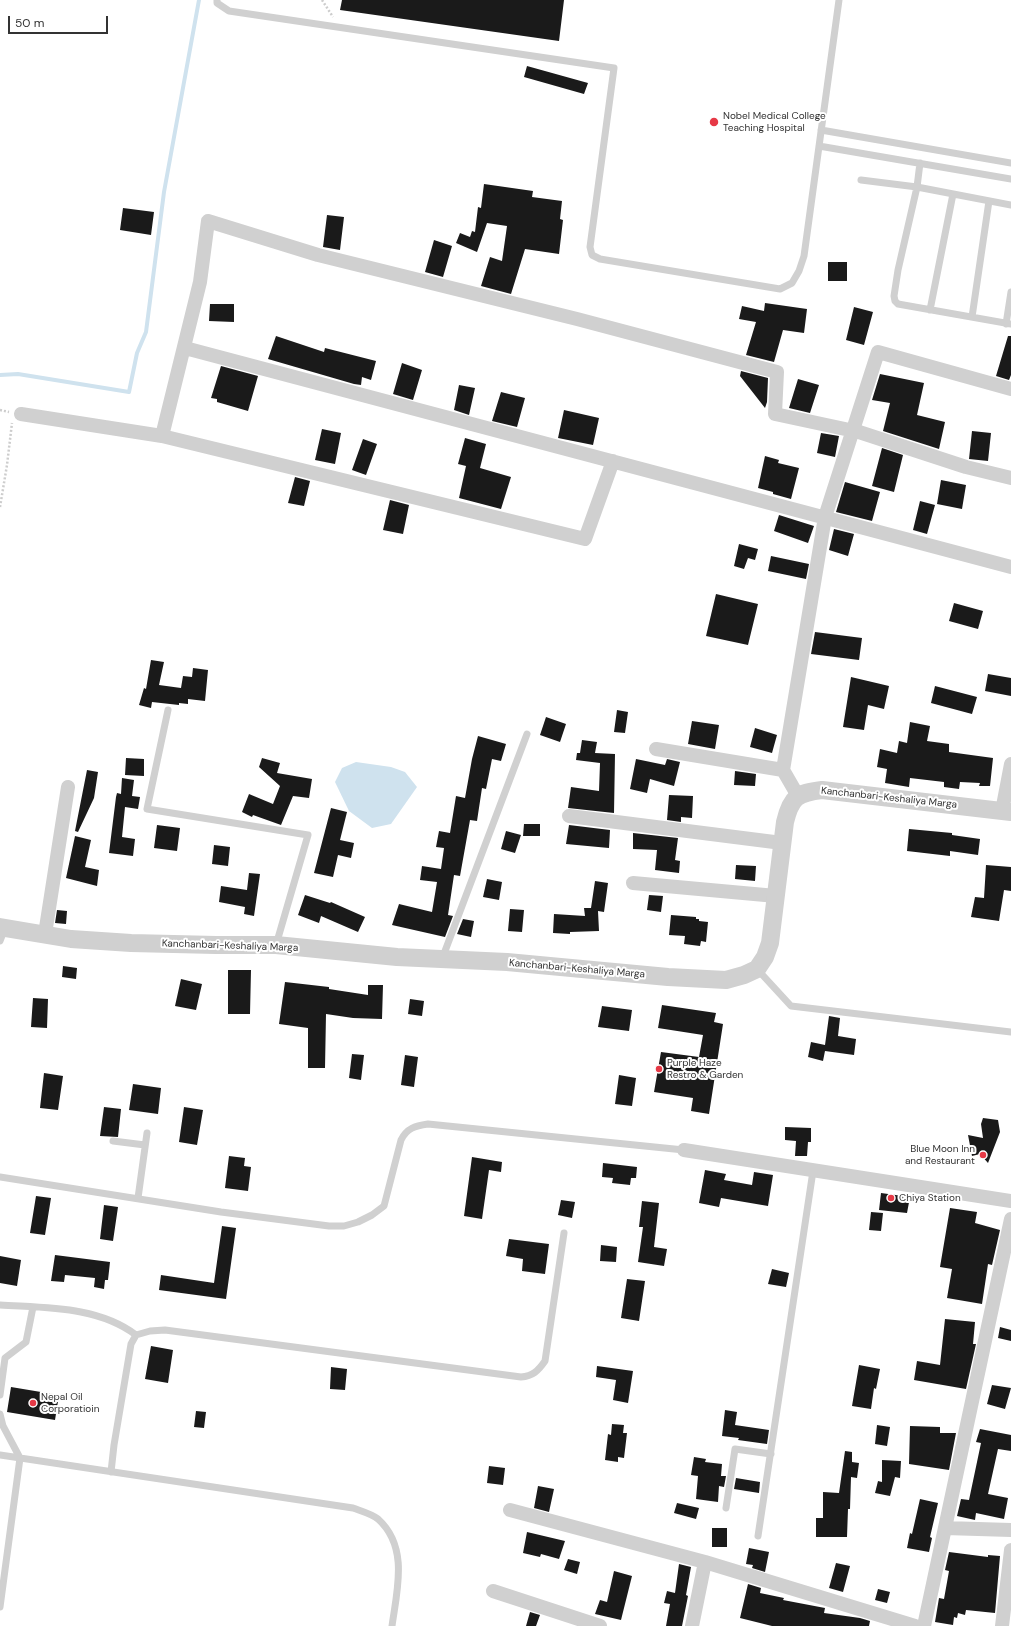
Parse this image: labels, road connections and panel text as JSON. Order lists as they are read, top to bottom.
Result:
{
  "streets": {
    "street": ["Kanchanbari-Keshaliya Marga"]
  },
  "places": [
    "Nobel Medical College Teaching Hospital",
    "Purple Haze Restro & Garden",
    "Blue Moon Inn and Restaurant",
    "Chiya Station",
    "Nepal Oil Corporatioin"
  ],
  "scale_bar": "50 m"
}
